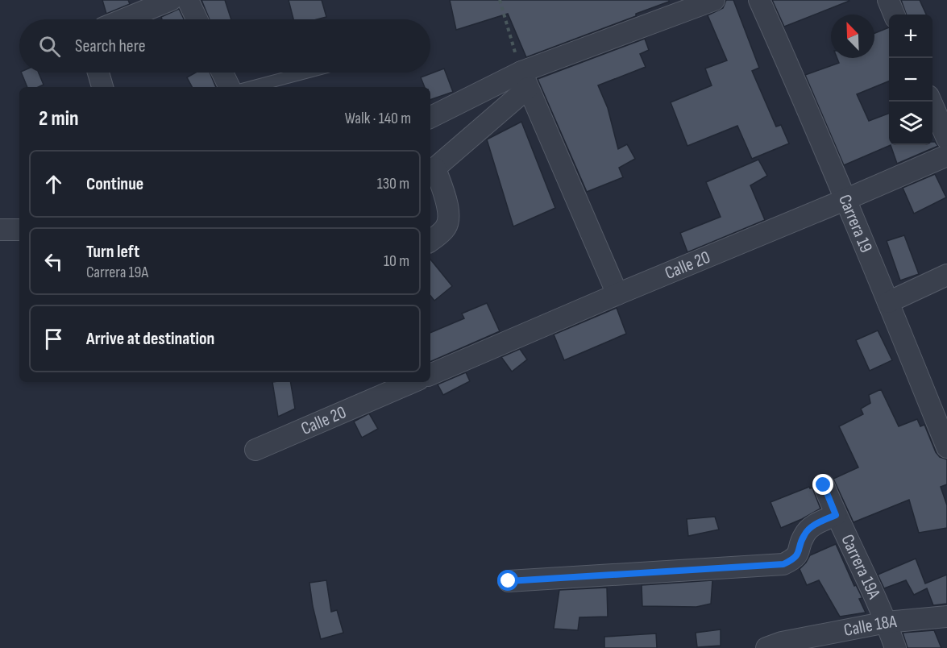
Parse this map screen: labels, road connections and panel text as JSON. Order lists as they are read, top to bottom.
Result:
{
  "streets": {
    "street": [
      "Carrera 19",
      "Calle 20",
      "Carrera 19A",
      "Calle 18A"
    ]
  },
  "crossings": [
    ["Carrera 19", "Calle 20"],
    ["Carrera 19A", "Calle 18A"]
  ],
  "north": "top left",
  "page": {
    "map_buttons": ["+", "−"],
    "search": "Search here",
    "heading": ["2 min", "Walk · 140 m"],
    "list": [
      ["Continue", "130 m"],
      ["Turn left", "Carrera 19A", "10 m"],
      "Arrive at destination"
    ]
  }
}
